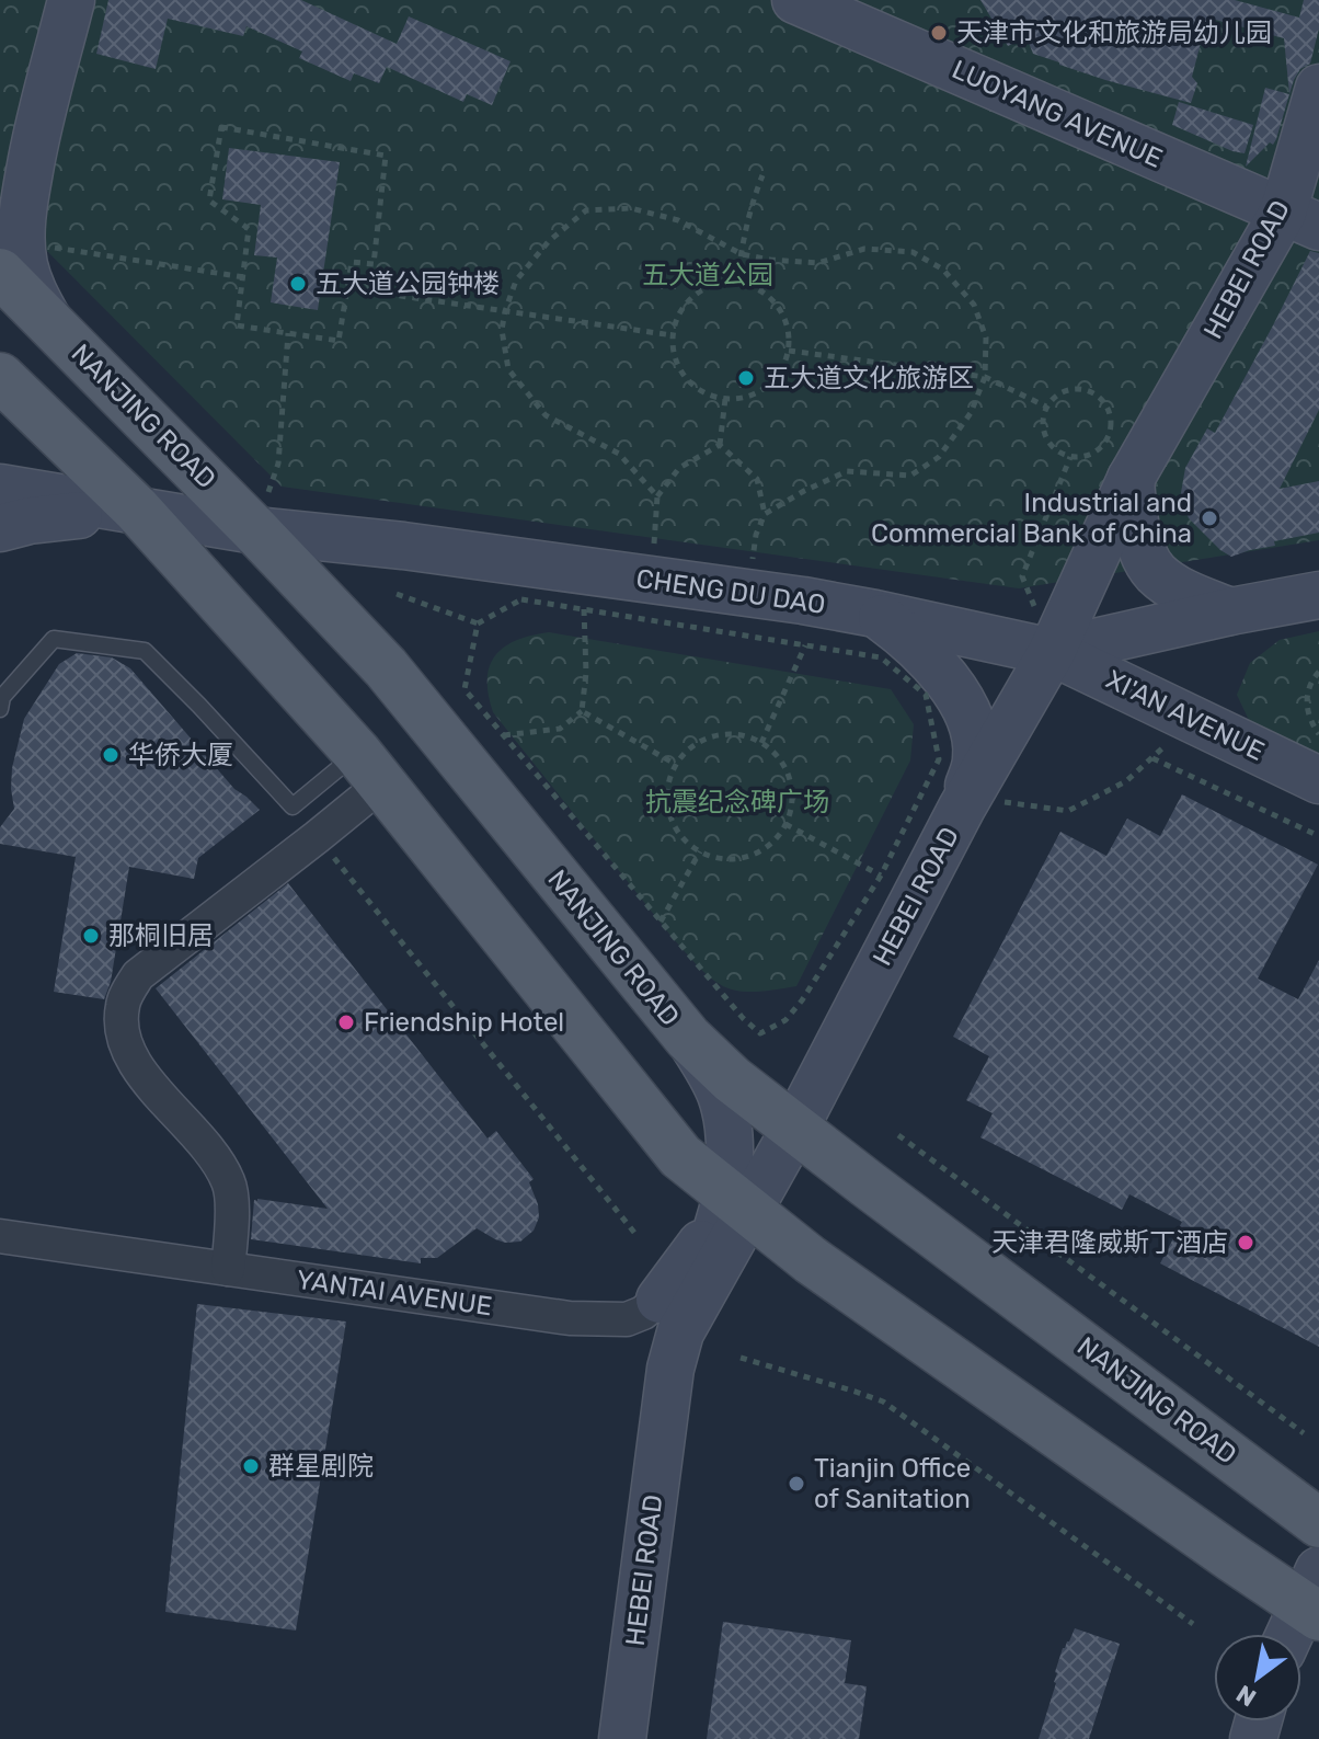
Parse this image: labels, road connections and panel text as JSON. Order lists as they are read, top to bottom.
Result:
{
  "streets": {
    "main road": ["NANJING ROAD"],
    "street": [
      "LUOYANG AVENUE",
      "HEBEI ROAD",
      "CHENG DU DAO",
      "XI'AN AVENUE",
      "YANTAI AVENUE"
    ]
  },
  "crossings": [
    ["LUOYANG AVENUE", "HEBEI ROAD"],
    ["HEBEI ROAD", "NANJING ROAD"],
    ["HEBEI ROAD", "CHENG DU DAO"],
    ["HEBEI ROAD", "XI'AN AVENUE"],
    ["HEBEI ROAD", "YANTAI AVENUE"],
    ["NANJING ROAD", "CHENG DU DAO"],
    ["CHENG DU DAO", "XI'AN AVENUE"]
  ],
  "parks": ["五大道公园", "抗震纪念碑广场"],
  "places": [
    "天津市文化和旅游局幼儿园",
    "五大道公园钟楼",
    "五大道文化旅游区",
    "Industrial and Commercial Bank of China",
    "华侨大厦",
    "那桐旧居",
    "Friendship Hotel",
    "天津君隆威斯丁酒店",
    "群星剧院",
    "Tianjin Office of Sanitation"
  ],
  "north": "bottom left"
}
